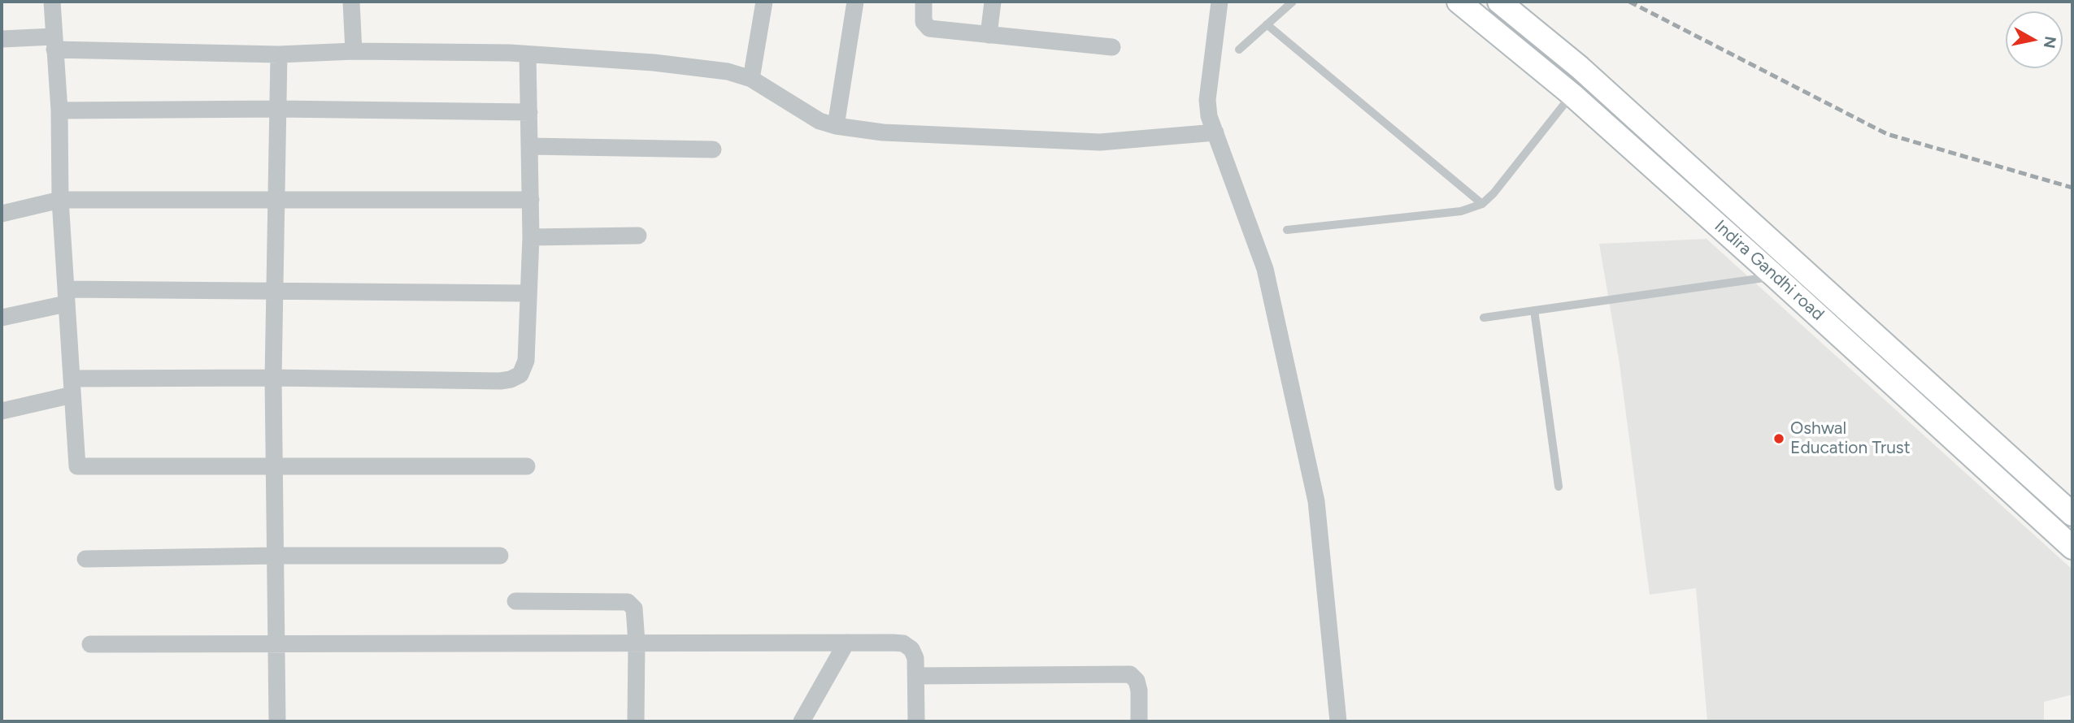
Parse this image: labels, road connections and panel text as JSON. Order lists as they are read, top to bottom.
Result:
{
  "streets": {
    "main road": ["Indira Gandhi road"]
  },
  "places": ["Oshwal Education Trust"],
  "north": "right"
}
